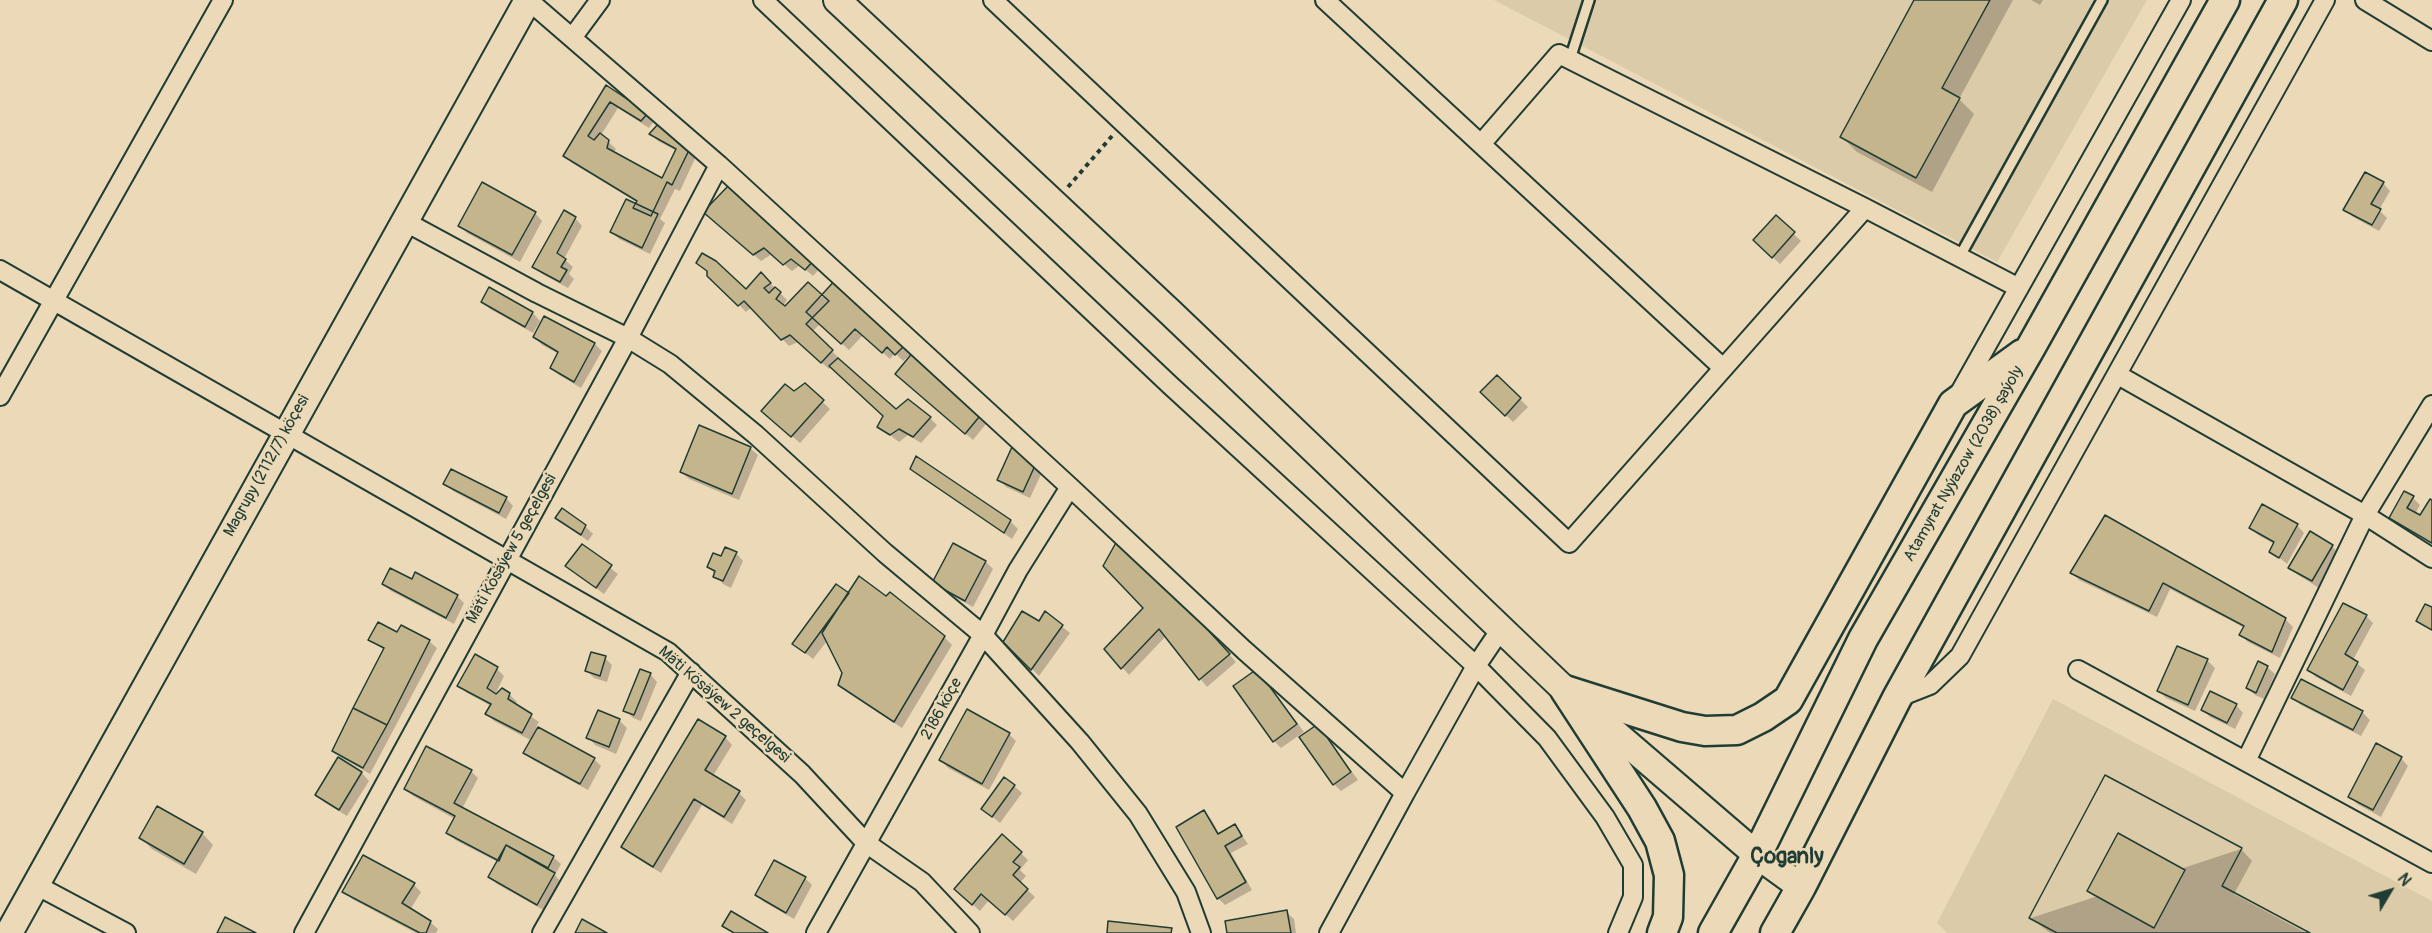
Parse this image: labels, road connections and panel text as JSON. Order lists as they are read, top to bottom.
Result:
{
  "streets": {
    "main road": ["Atamyrat Nyýazow (2038) şaýoly"],
    "street": [
      "Magrupy (2112/7) köçesi",
      "Mäti Kösäýew 5 geçelgesi",
      "Mäti Kösäýew 2 geçelgesi",
      "2186 köçe"
    ]
  },
  "crossings": [
    ["Magrupy (2112/7) köçesi", "Mäti Kösäýew 2 geçelgesi"],
    ["Mäti Kösäýew 5 geçelgesi", "Mäti Kösäýew 2 geçelgesi"],
    ["Mäti Kösäýew 2 geçelgesi", "2186 köçe"]
  ],
  "districts": ["Çoganly"],
  "north": "top right"
}
